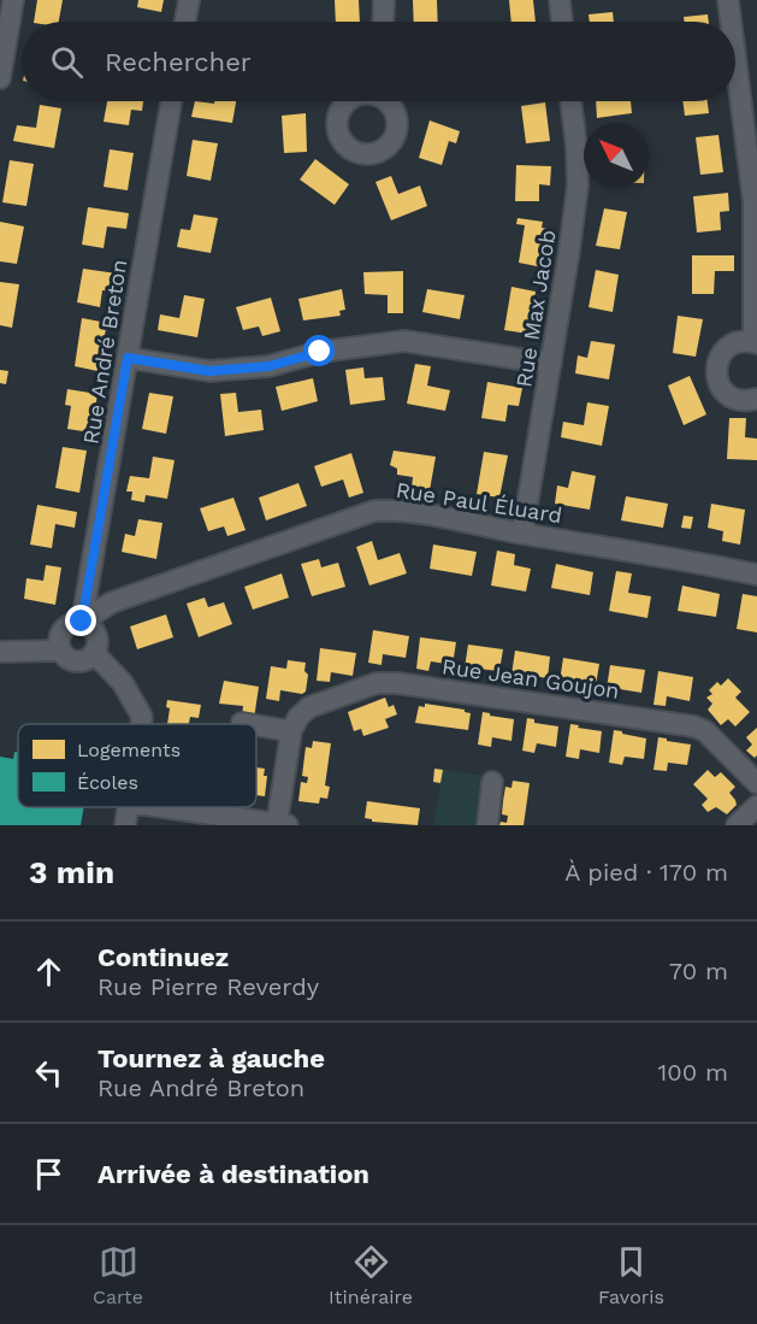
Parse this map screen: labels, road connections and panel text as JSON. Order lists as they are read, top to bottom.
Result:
{
  "streets": {
    "street": [
      "Rue Max Jacob",
      "Rue André Breton",
      "Rue Paul Éluard",
      "Rue Jean Goujon"
    ]
  },
  "crossings": [
    ["Rue Max Jacob", "Rue Paul Éluard"],
    ["Rue André Breton", "Rue Paul Éluard"]
  ],
  "legend": ["Logements", "Écoles"],
  "north": "top left",
  "page": {
    "search": "Rechercher",
    "heading": ["3 min", "À pied · 170 m"],
    "list": [
      ["Continuez", "Rue Pierre Reverdy", "70 m"],
      ["Tournez à gauche", "Rue André Breton", "100 m"],
      "Arrivée à destination"
    ],
    "nav": ["Carte", "Itinéraire", "Favoris"]
  }
}
